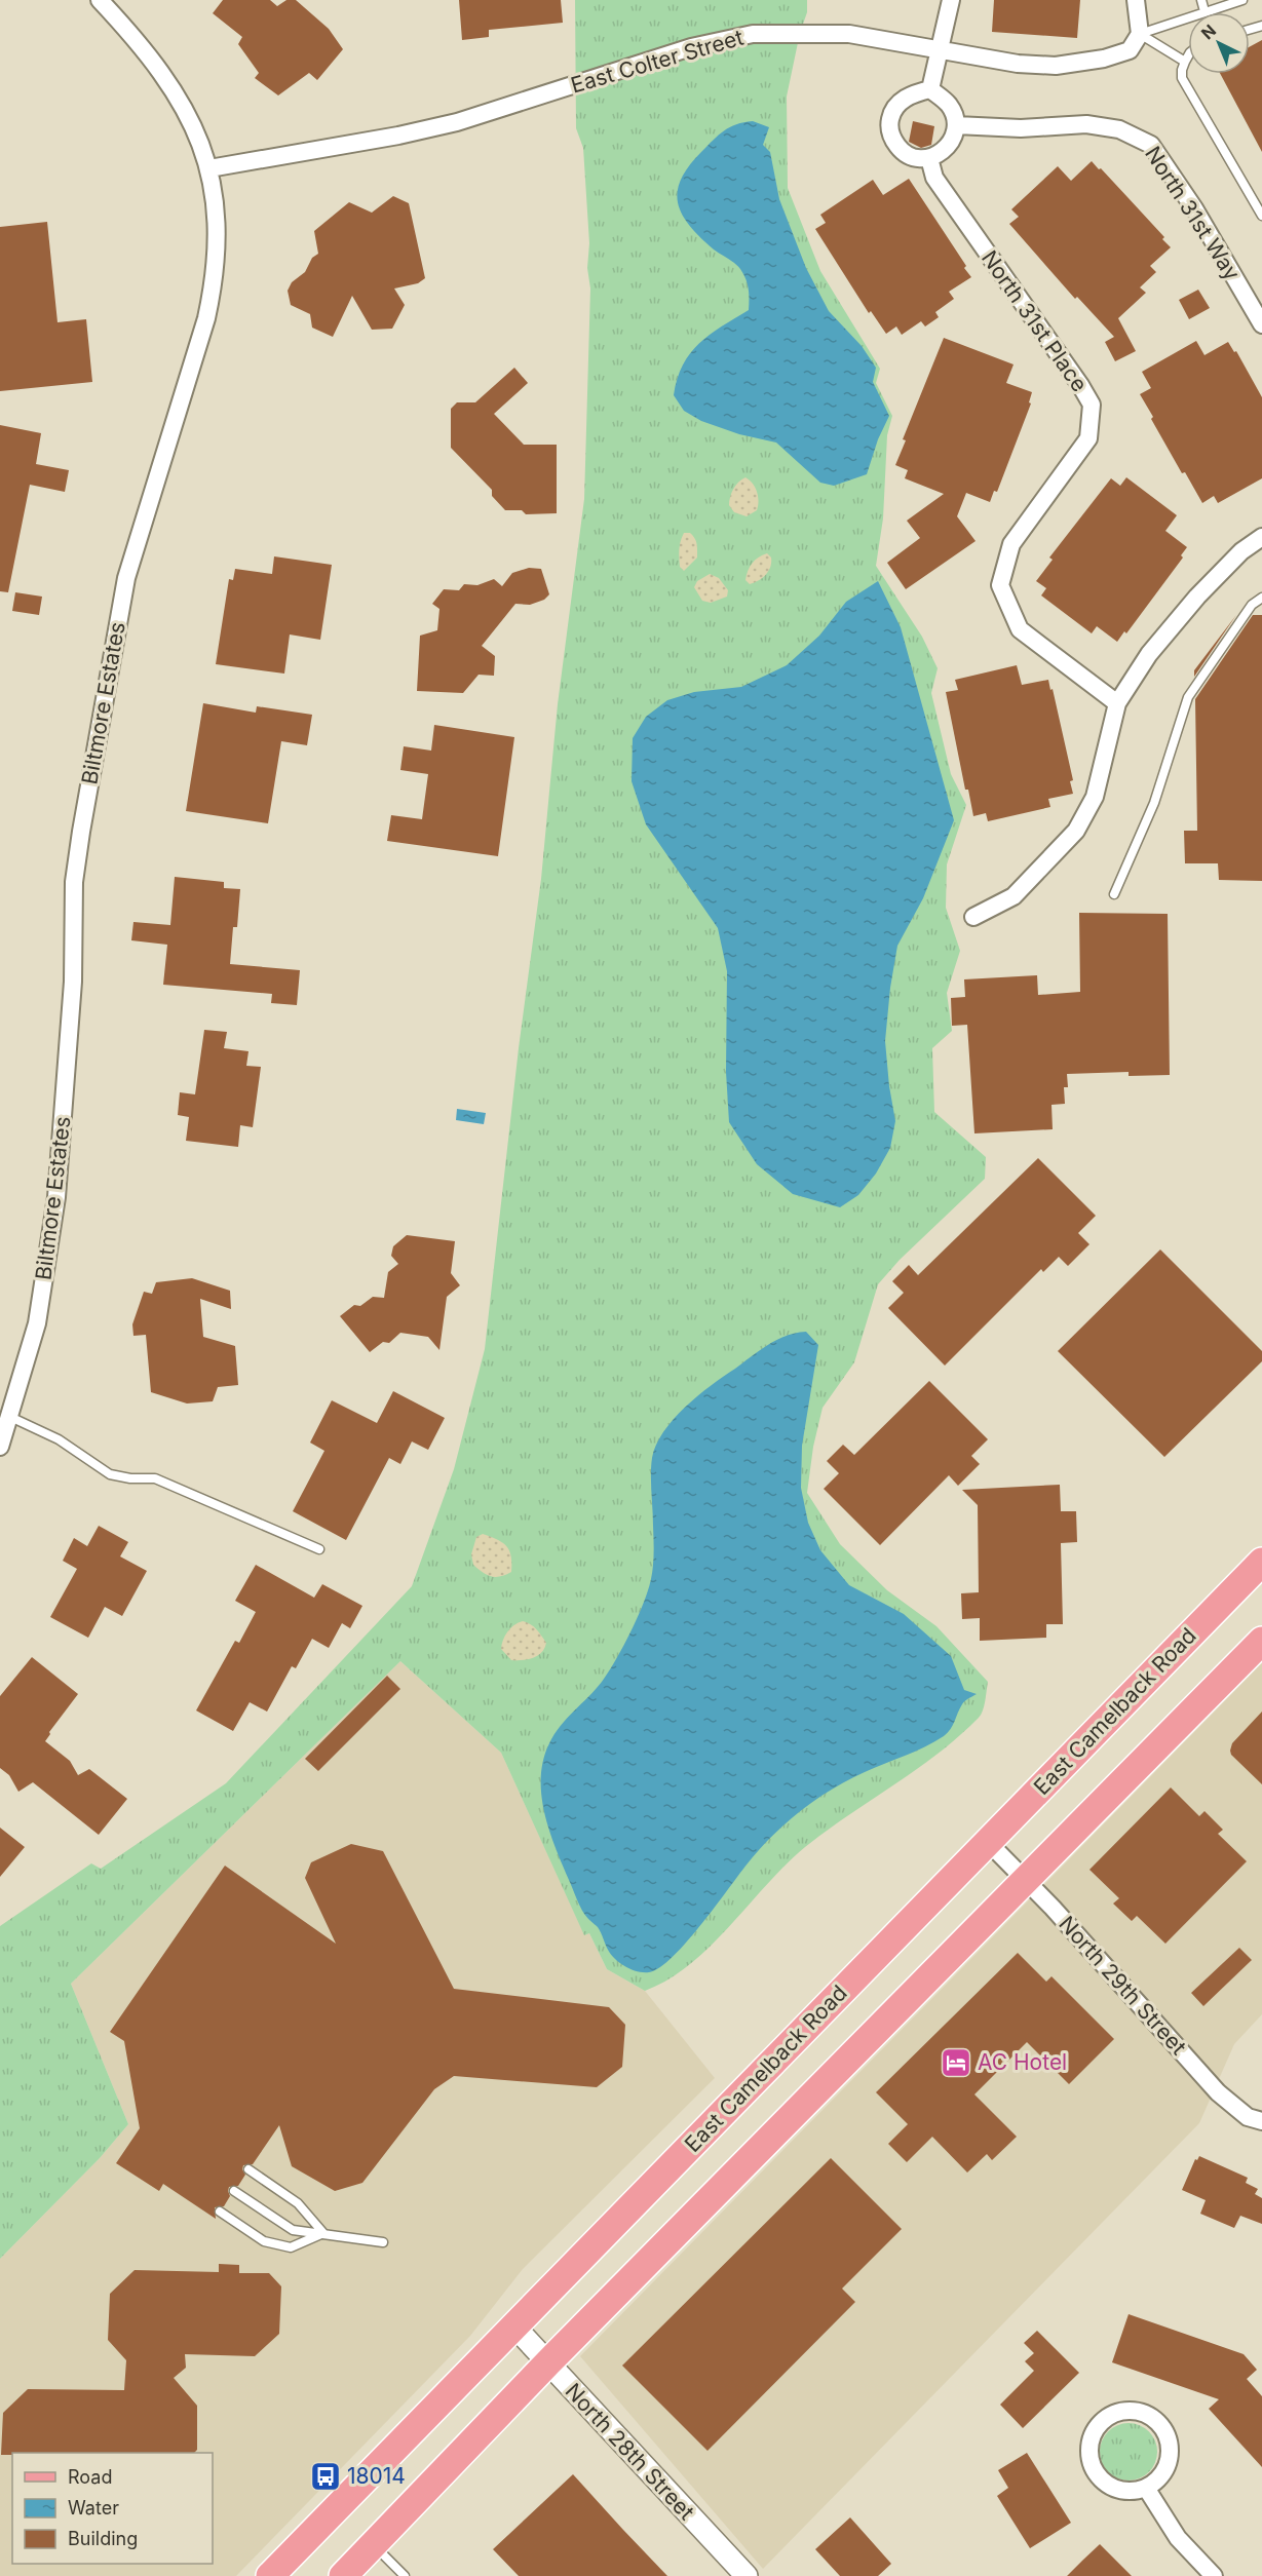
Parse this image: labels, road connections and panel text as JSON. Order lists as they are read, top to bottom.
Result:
{
  "streets": {
    "main road": ["East Camelback Road"],
    "street": [
      "East Colter Street",
      "North 31st Way",
      "North 31st Place",
      "Biltmore Estates",
      "North 29th Street",
      "North 28th Street"
    ]
  },
  "crossings": [
    ["East Colter Street", "Biltmore Estates"],
    ["North 31st Way", "North 31st Place"],
    ["East Camelback Road", "North 29th Street"],
    ["East Camelback Road", "North 28th Street"]
  ],
  "places": {
    "hotel": ["AC Hotel"],
    "bus stop": ["18014"]
  },
  "legend": ["Road", "Water", "Building"],
  "north": "top left"
}
